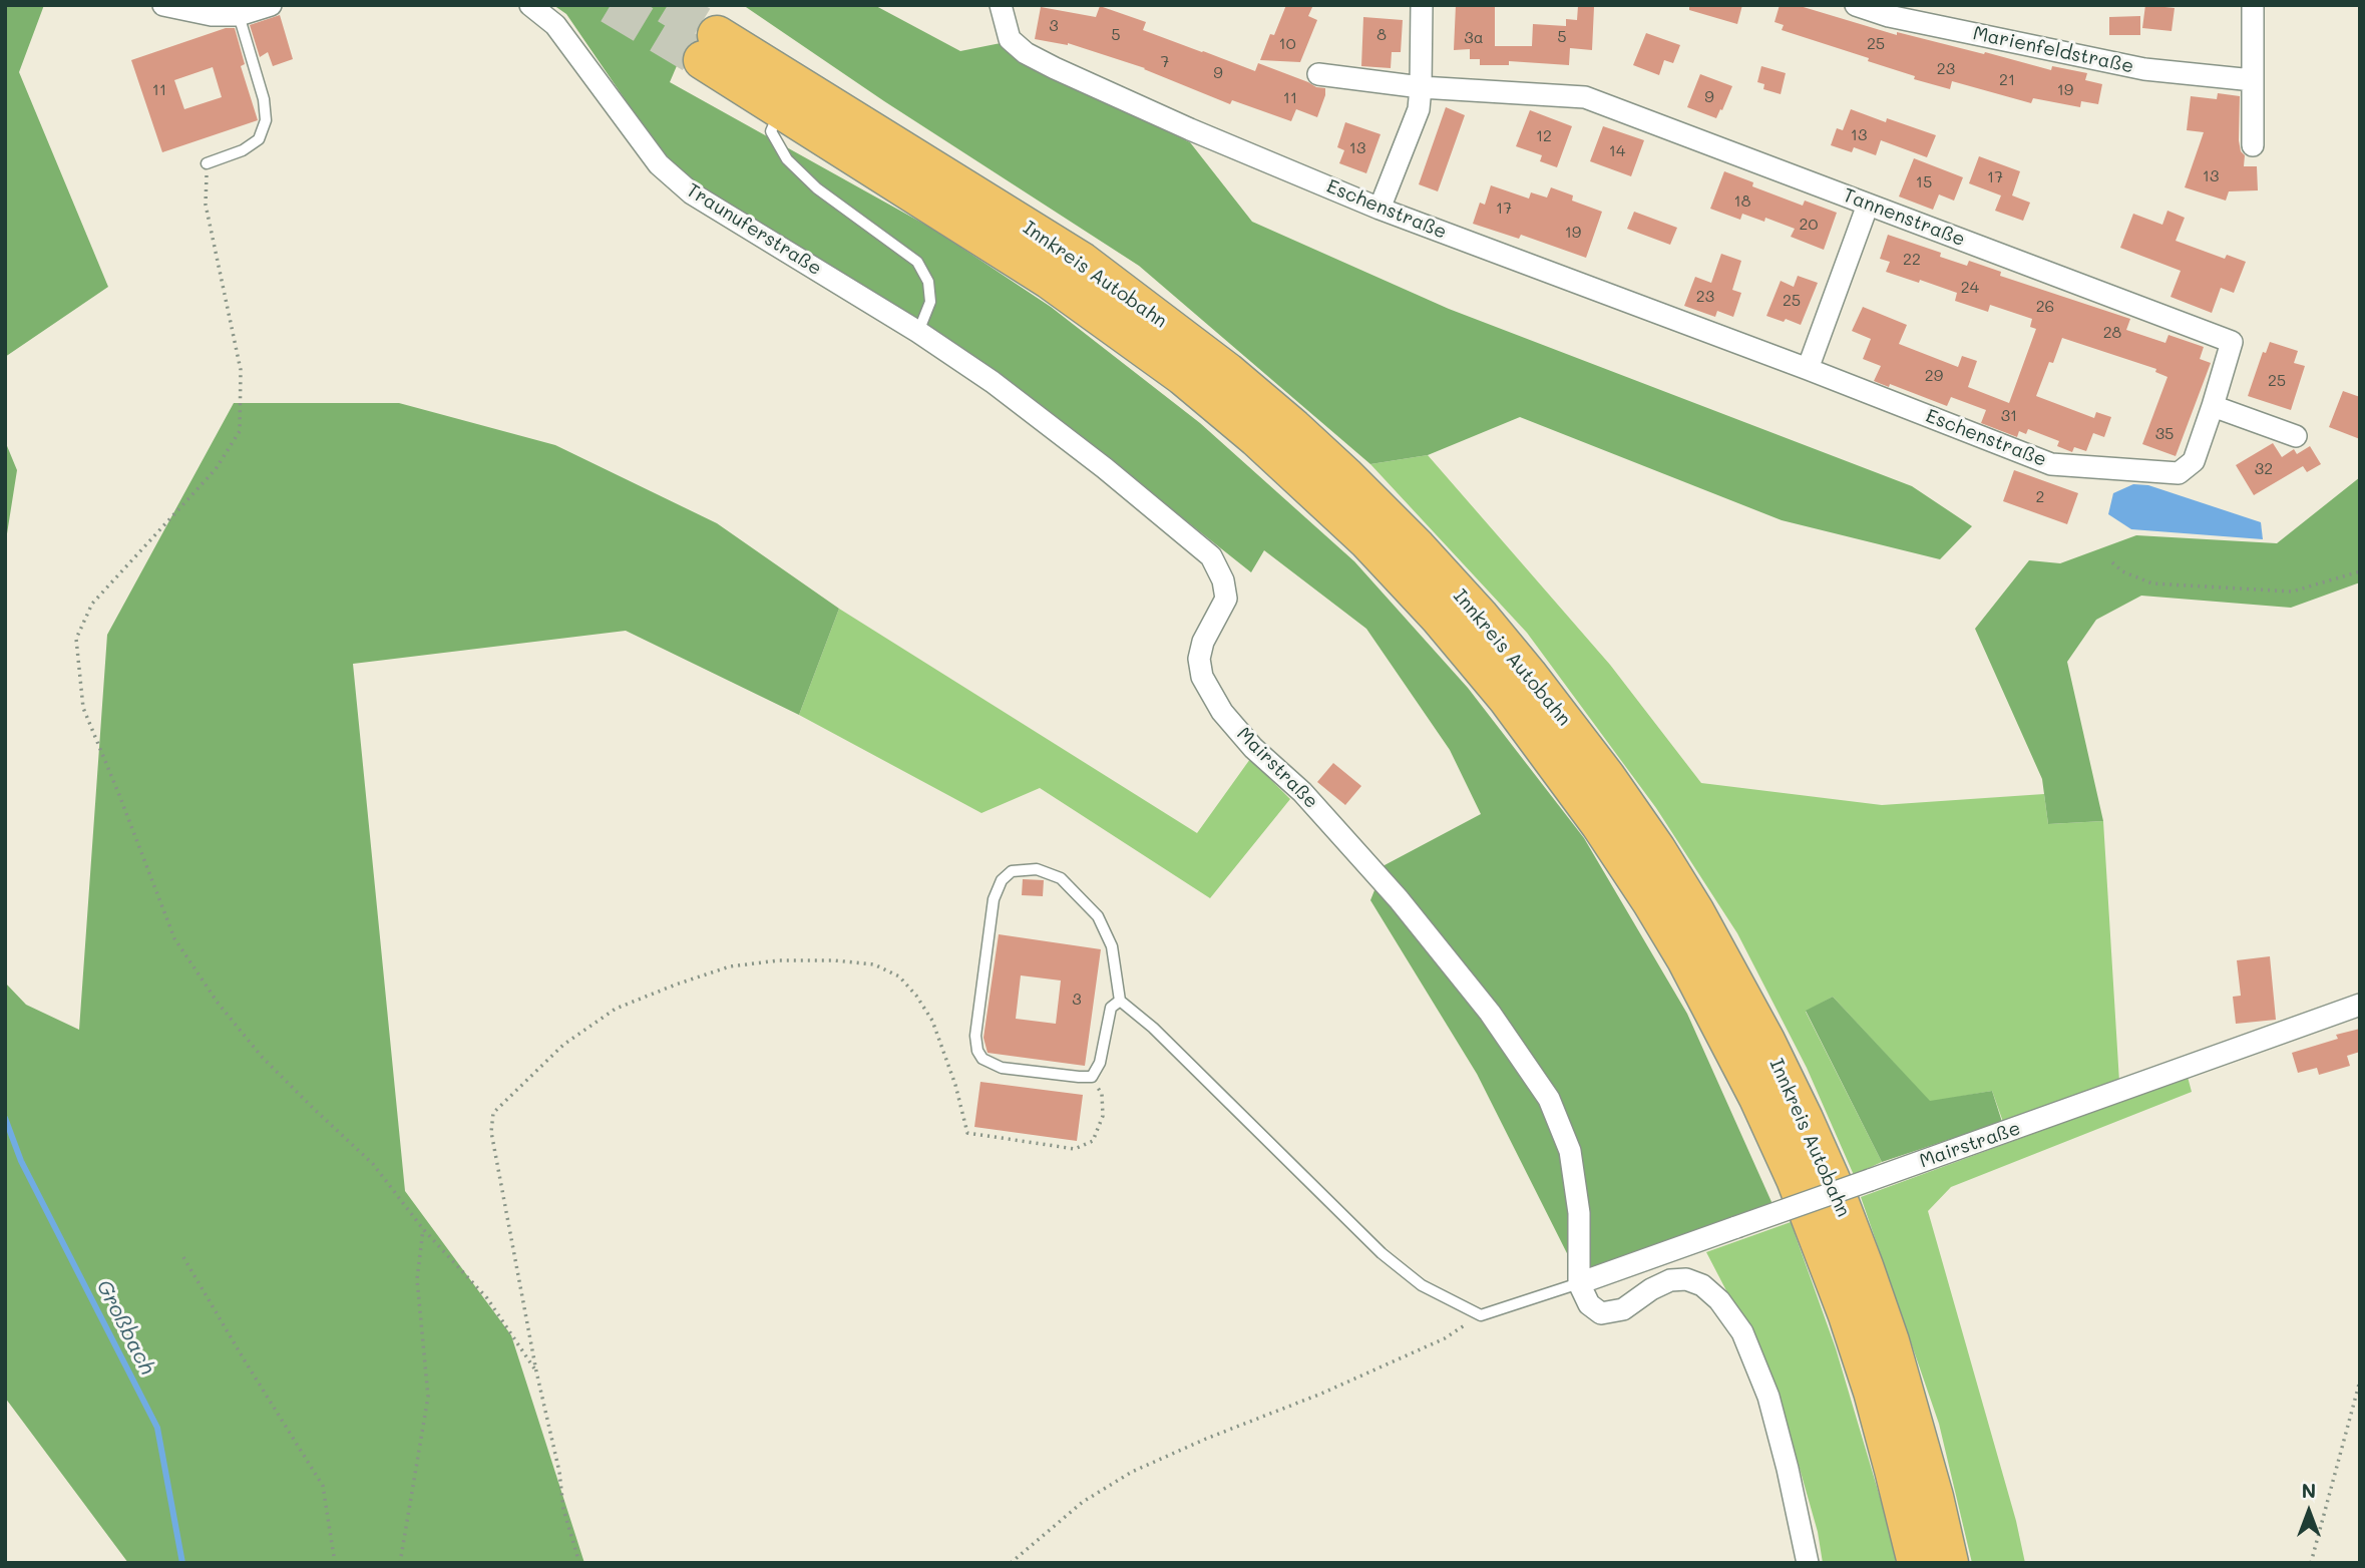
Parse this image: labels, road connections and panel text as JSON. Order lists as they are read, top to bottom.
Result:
{
  "streets": {
    "highway": ["Innkreis Autobahn"],
    "street": [
      "Marienfeldstraße",
      "Eschenstraße",
      "Tannenstraße",
      "Traunuferstraße",
      "Mairstraße"
    ]
  },
  "crossings": [
    ["Eschenstraße", "Tannenstraße"],
    ["Traunuferstraße", "Mairstraße"]
  ],
  "water": ["Großbach"],
  "house_numbers": [
    "3",
    "5",
    "8",
    "5",
    "3a",
    "10",
    "25",
    "7",
    "23",
    "9",
    "21",
    "11",
    "19",
    "9",
    "11",
    "13",
    "12",
    "13",
    "14",
    "13",
    "17",
    "15",
    "18",
    "17",
    "20",
    "19",
    "22",
    "24",
    "23",
    "25",
    "26",
    "28",
    "29",
    "25",
    "31",
    "35",
    "32",
    "2",
    "3"
  ],
  "north": "top"
}
